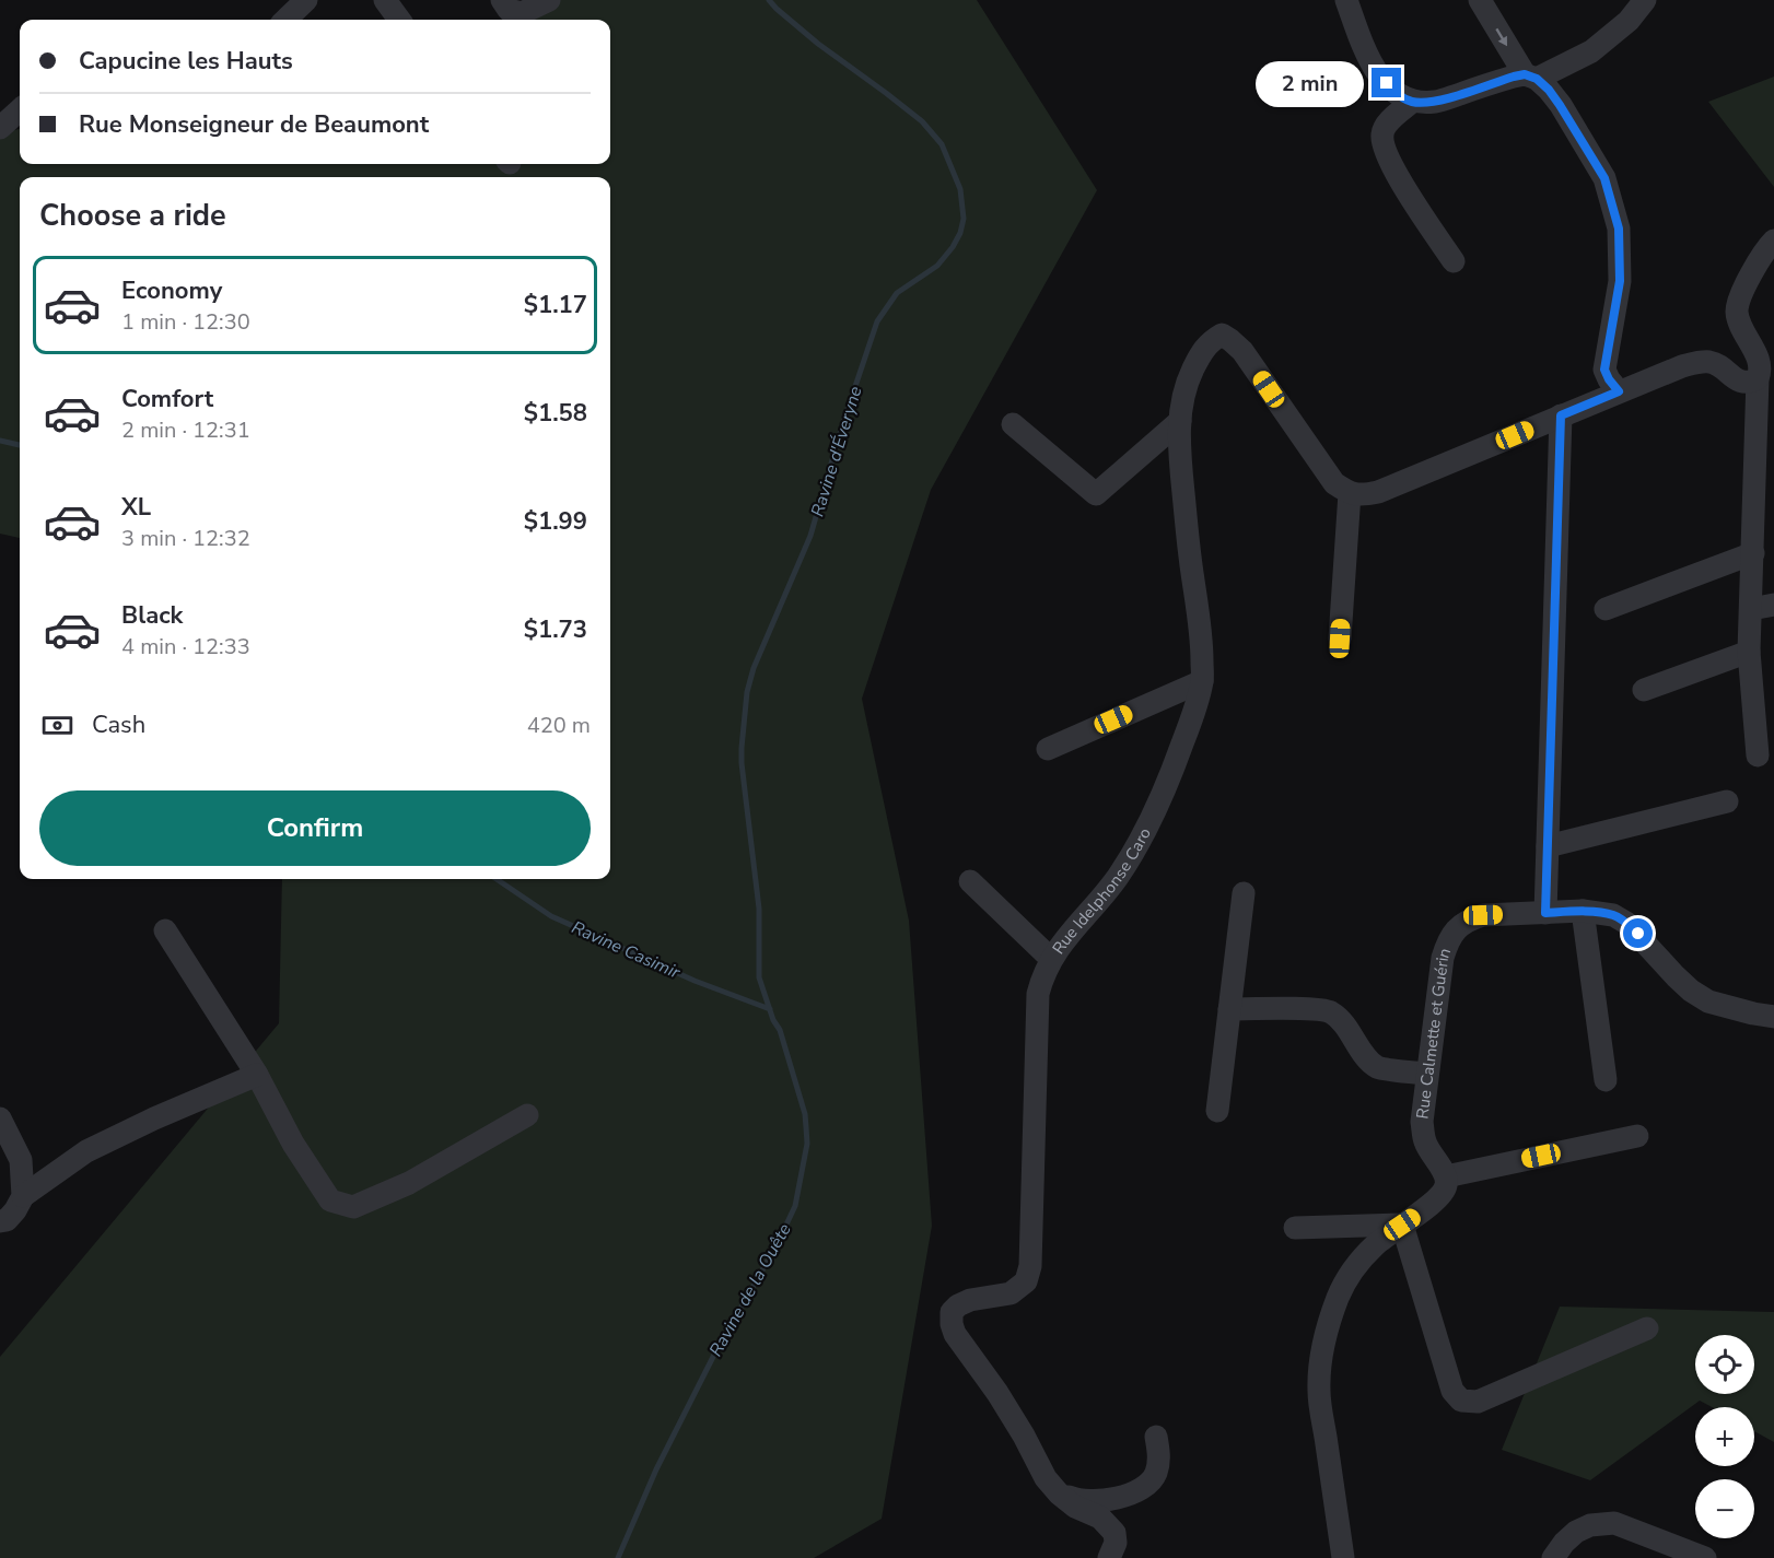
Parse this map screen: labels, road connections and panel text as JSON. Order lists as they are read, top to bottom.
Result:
{
  "streets": {
    "street": ["Rue Idelphonse Caro", "Rue Calmette et Guérin"]
  },
  "water": ["Ravine d'Éveryne", "Ravine Casimir", "Ravine de la Ouête"],
  "page": {
    "banner": ["Capucine les Hauts", "Rue Monseigneur de Beaumont"],
    "bubble": "2 min",
    "heading": "Choose a ride",
    "list": [
      {
        "name": "Economy",
        "note": "1 min · 12:30",
        "value": "$1.17"
      },
      {
        "name": "Comfort",
        "note": "2 min · 12:31",
        "value": "$1.58"
      },
      {
        "name": "XL",
        "note": "3 min · 12:32",
        "value": "$1.99"
      },
      {
        "name": "Black",
        "note": "4 min · 12:33",
        "value": "$1.73"
      }
    ],
    "pay": ["Cash", "420 m"],
    "buttons": "Confirm",
    "map_buttons": ["+", "−"]
  }
}
